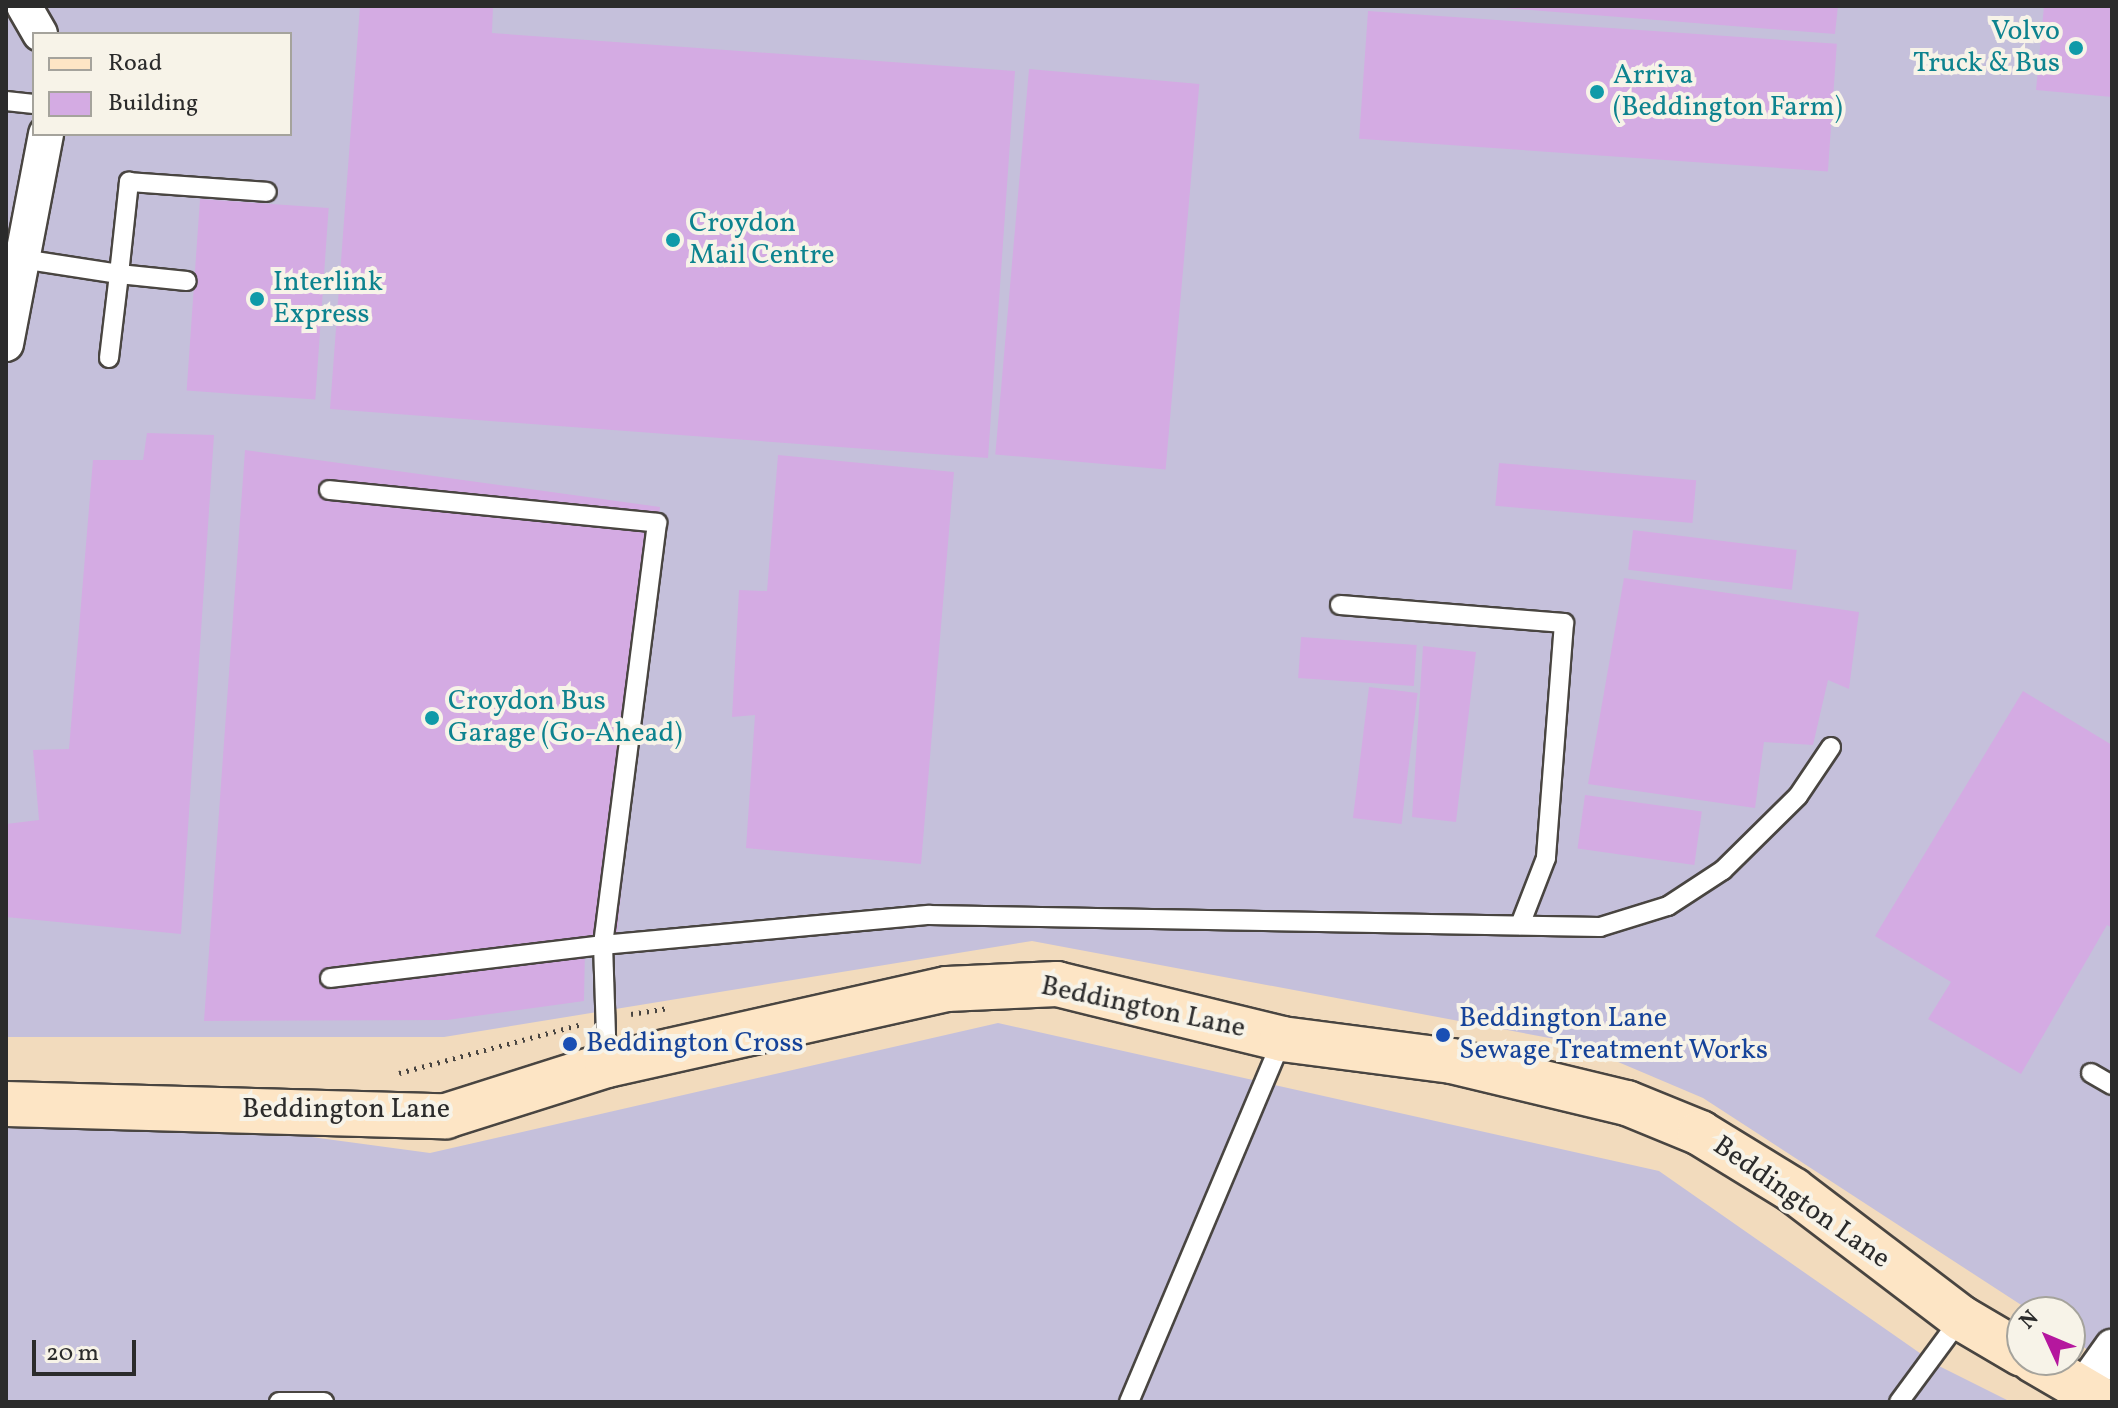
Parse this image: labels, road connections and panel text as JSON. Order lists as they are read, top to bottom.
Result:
{
  "streets": {
    "main road": ["Beddington Lane"]
  },
  "places": [
    "Volvo Truck & Bus",
    "Arriva (Beddington Farm)",
    "Croydon Mail Centre",
    "Interlink Express",
    "Croydon Bus Garage (Go-Ahead)",
    "Beddington Lane Sewage Treatment Works",
    "Beddington Cross"
  ],
  "legend": ["Road", "Building"],
  "scale_bar": "20 m",
  "north": "top left"
}
